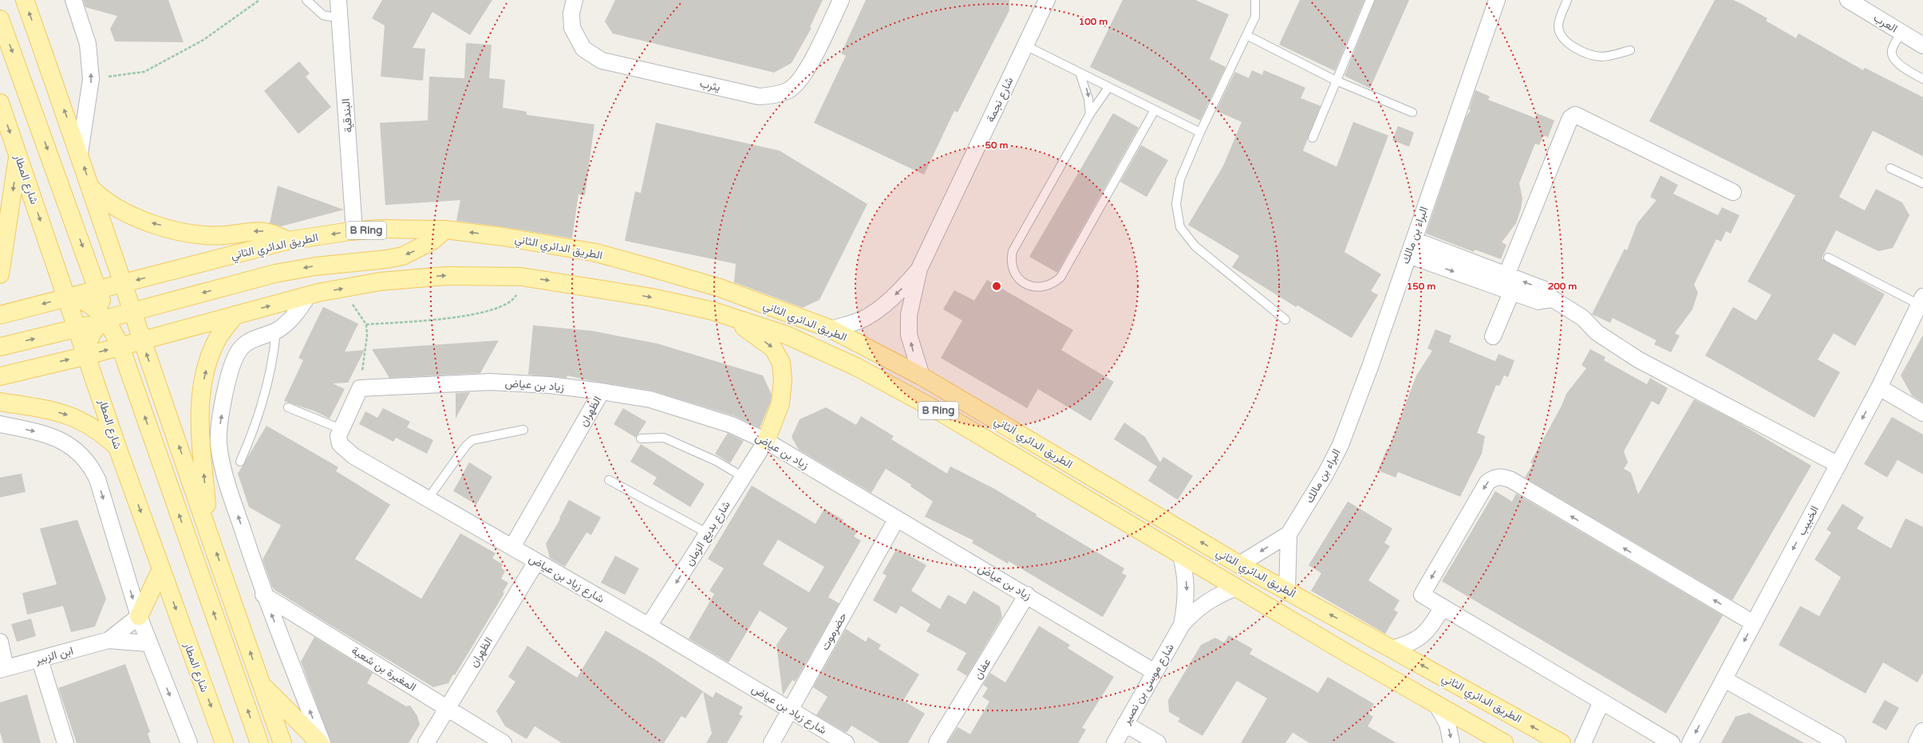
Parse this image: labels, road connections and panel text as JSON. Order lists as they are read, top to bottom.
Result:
{
  "streets": {
    "main road": ["شارع المطار", "B Ring", "الطريق الدائري الثاني"],
    "street": [
      "العرب",
      "يثرب",
      "شارع نجمة",
      "البندقية",
      "البراء بن مالك",
      "زياد بن عياض",
      "الظهران",
      "الخبيب",
      "شارع بديع الزمان",
      "شارع زياد بن عياض",
      "حضرموت",
      "ابن الزبير",
      "المغيرة بن شعبة",
      "عفان",
      "شارع موسى بن نصير"
    ]
  },
  "crossings": [
    ["شارع نجمة", "الطريق الدائري الثاني"],
    ["البندقية", "الطريق الدائري الثاني"],
    ["شارع المطار", "الطريق الدائري الثاني"],
    ["البراء بن مالك", "الطريق الدائري الثاني"],
    ["الطريق الدائري الثاني", "شارع موسى بن نصير"],
    ["زياد بن عياض", "الظهران"],
    ["زياد بن عياض", "شارع بديع الزمان"],
    ["زياد بن عياض", "شارع زياد بن عياض"],
    ["زياد بن عياض", "حضرموت"],
    ["زياد بن عياض", "عفان"],
    ["زياد بن عياض", "شارع موسى بن نصير"],
    ["الظهران", "شارع زياد بن عياض"],
    ["الظهران", "المغيرة بن شعبة"],
    ["شارع بديع الزمان", "شارع زياد بن عياض"],
    ["شارع زياد بن عياض", "حضرموت"]
  ],
  "one_way": ["الخبيب", "شارع بديع الزمان"],
  "rings": [
    "100 m",
    "50 m",
    "150 m",
    "200 m"
  ]
}
